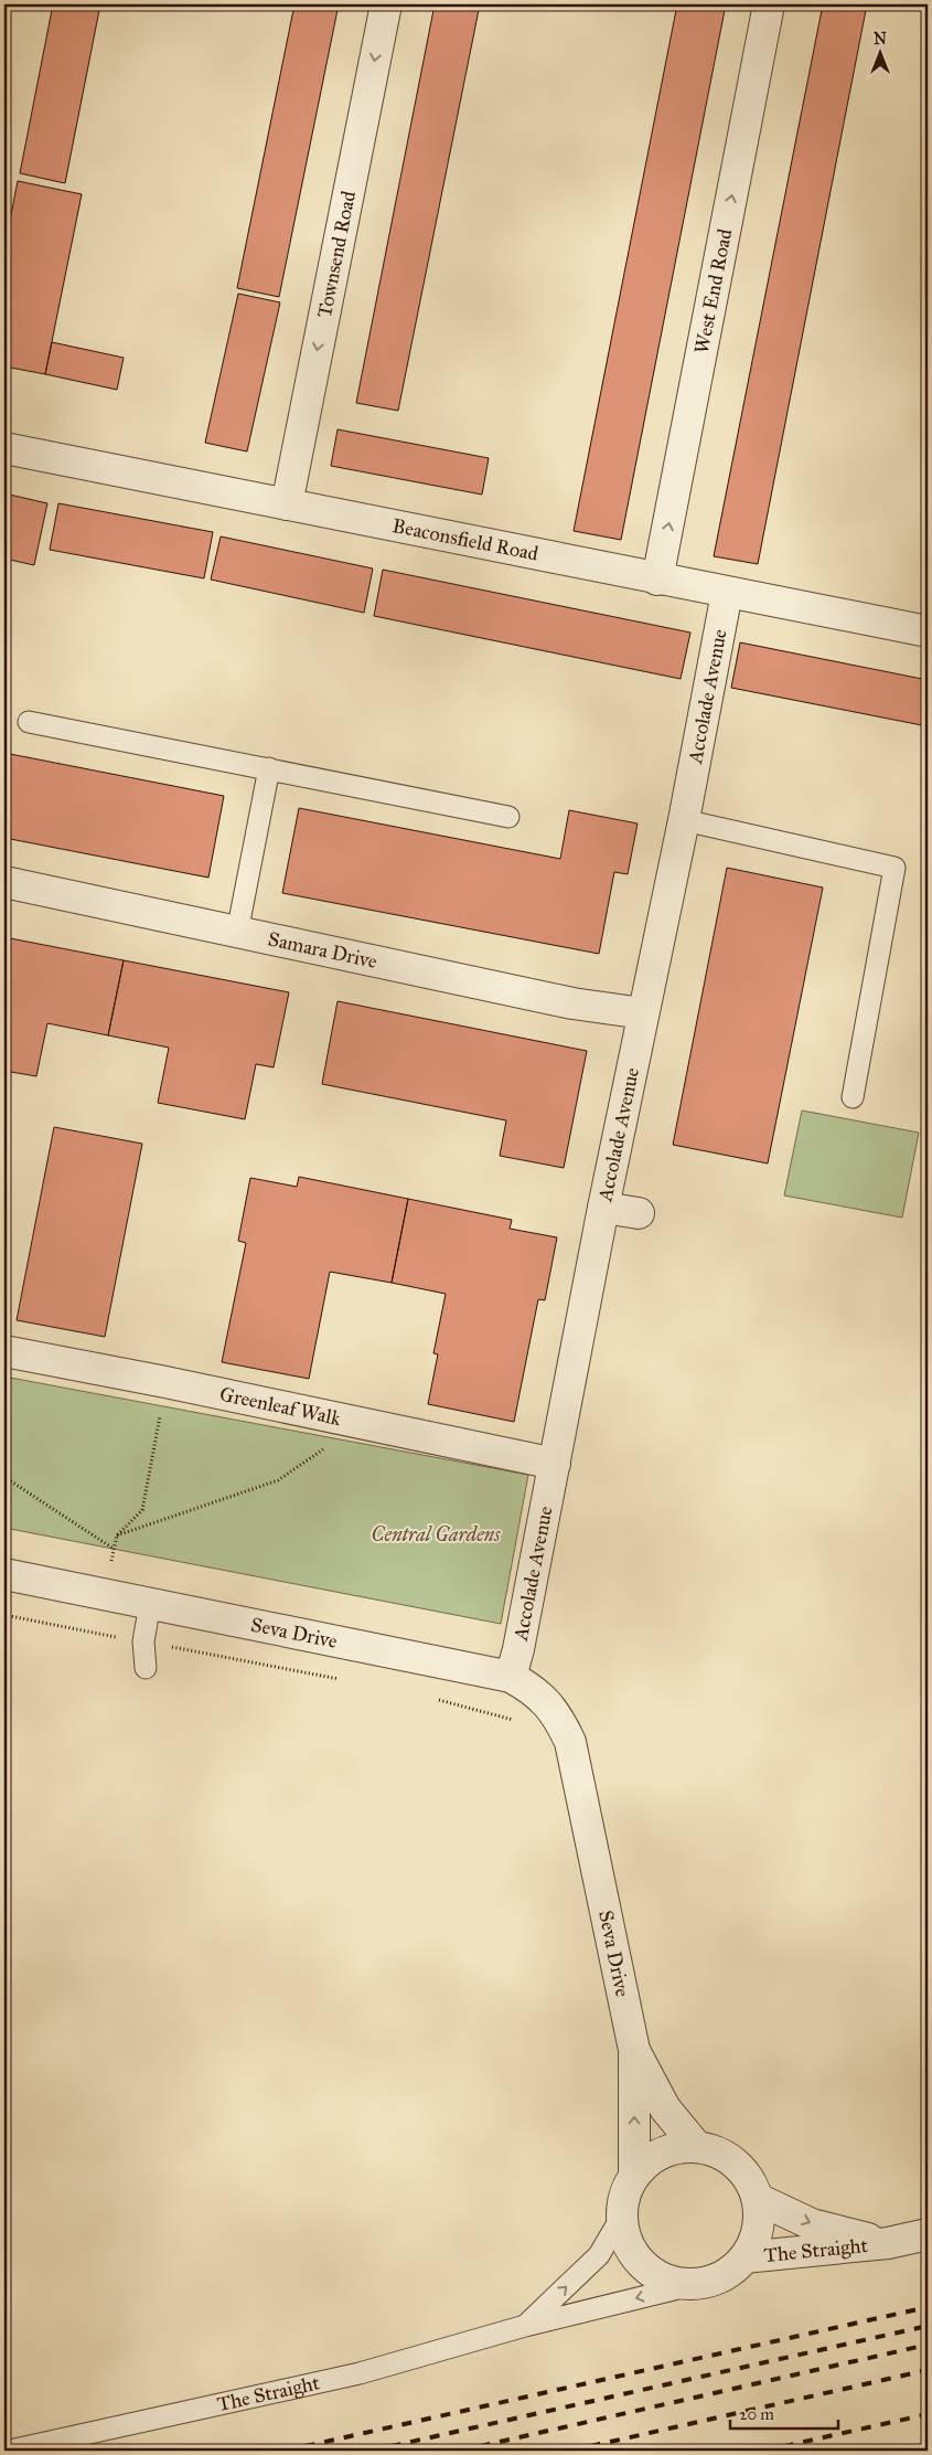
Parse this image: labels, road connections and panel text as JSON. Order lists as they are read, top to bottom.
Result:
{
  "streets": {
    "street": [
      "Townsend Road",
      "West End Road",
      "Beaconsfield Road",
      "Accolade Avenue",
      "Samara Drive",
      "Greenleaf Walk",
      "Seva Drive",
      "The Straight"
    ]
  },
  "crossings": [
    ["Townsend Road", "Beaconsfield Road"],
    ["West End Road", "Beaconsfield Road"],
    ["Beaconsfield Road", "Accolade Avenue"],
    ["Accolade Avenue", "Samara Drive"],
    ["Accolade Avenue", "Greenleaf Walk"],
    ["Accolade Avenue", "Seva Drive"],
    ["Seva Drive", "The Straight"]
  ],
  "one_way": ["Townsend Road", "West End Road"],
  "parks": ["Central Gardens"],
  "scale_bar": "20 m",
  "north": "top"
}
